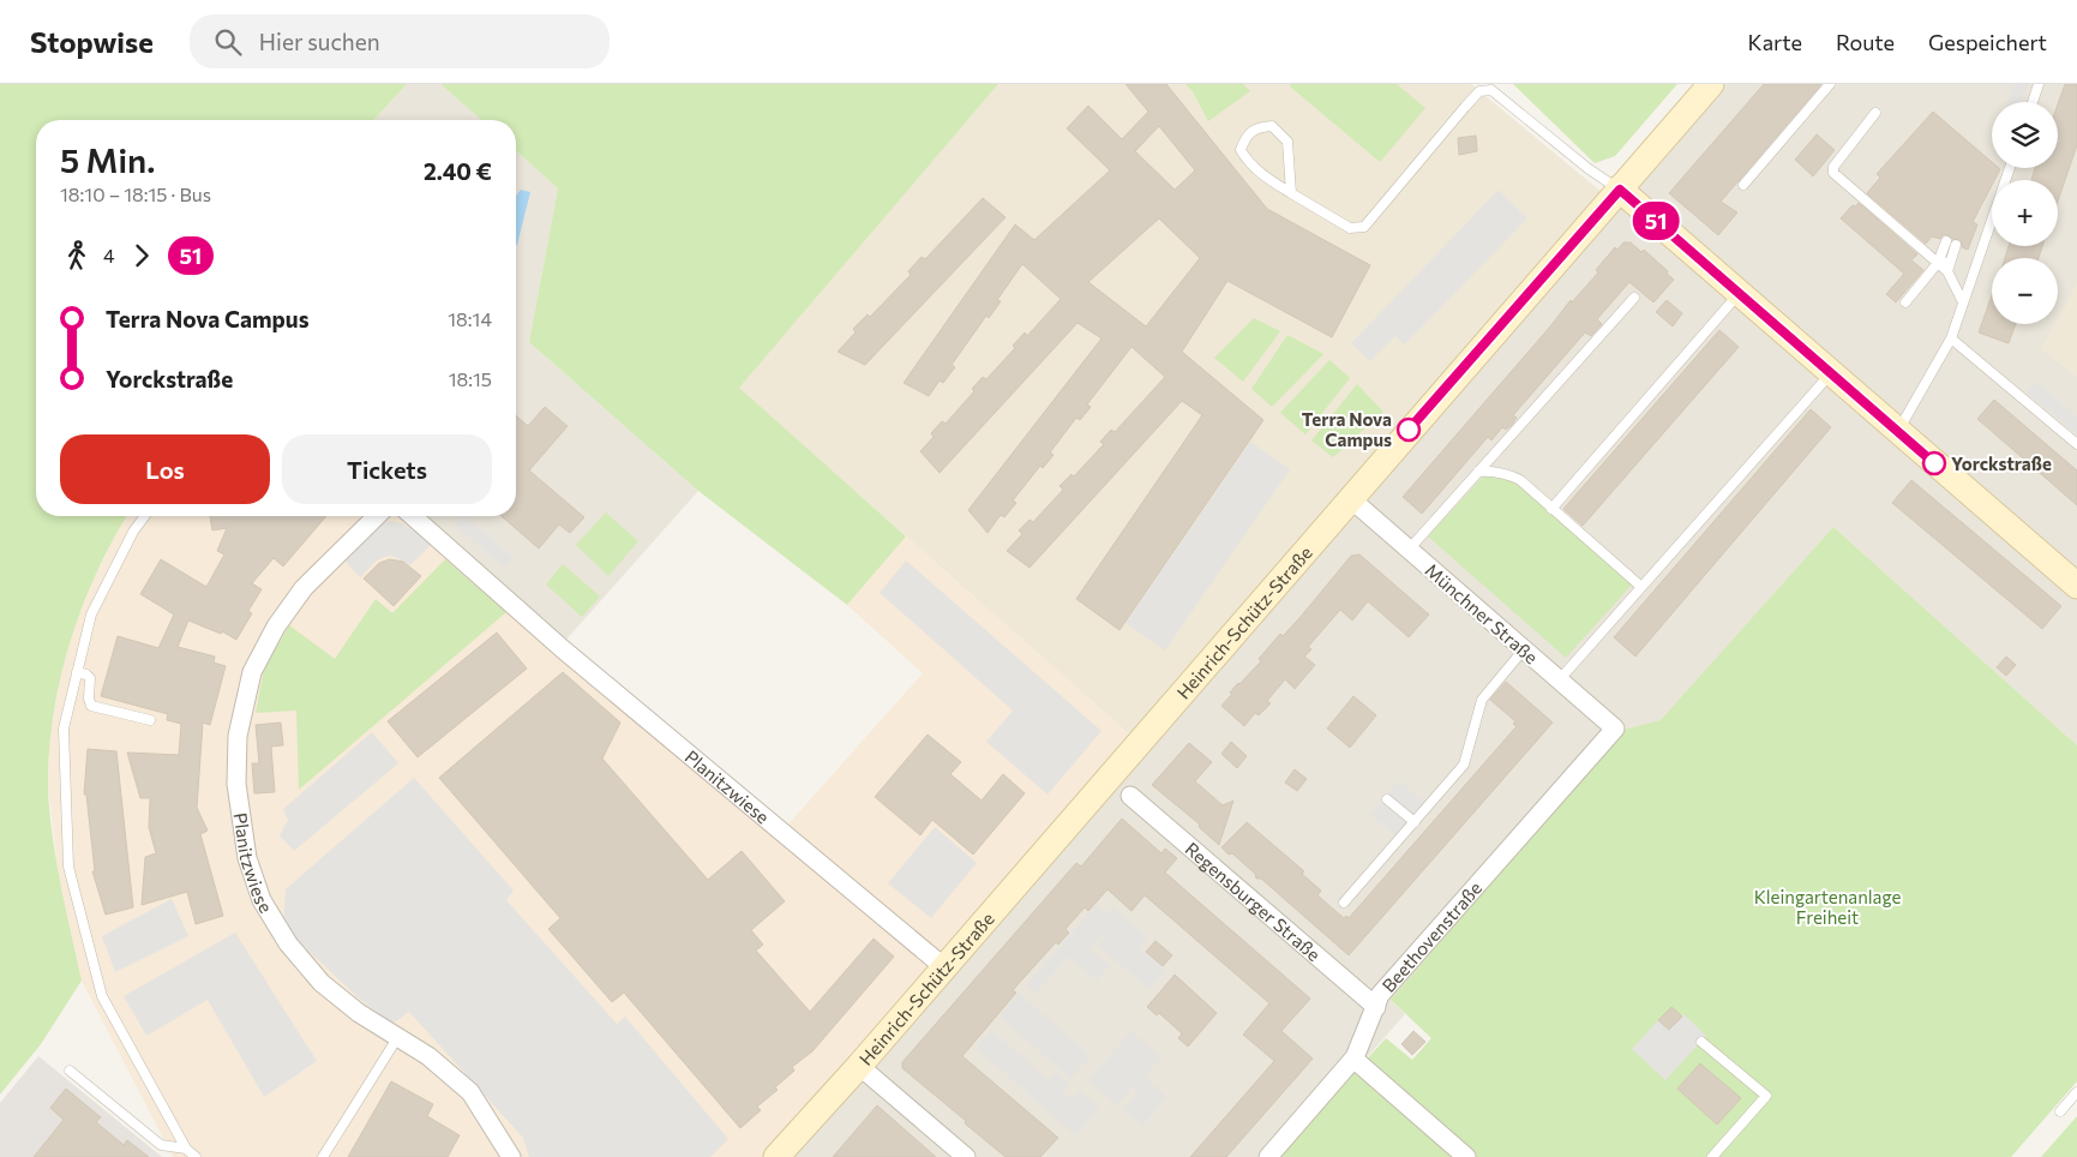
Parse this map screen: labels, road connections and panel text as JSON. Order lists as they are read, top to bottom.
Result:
{
  "streets": {
    "main road": ["Heinrich-Schütz-Straße"],
    "street": [
      "Münchner Straße",
      "Planitzwiese",
      "Regensburger Straße",
      "Beethovenstraße"
    ]
  },
  "crossings": [
    ["Münchner Straße", "Heinrich-Schütz-Straße"],
    ["Münchner Straße", "Beethovenstraße"],
    ["Heinrich-Schütz-Straße", "Planitzwiese"],
    ["Regensburger Straße", "Beethovenstraße"]
  ],
  "parks": ["Kleingartenanlage Freiheit"],
  "places": ["Terra Nova Campus", "Yorckstraße"],
  "lines": ["bus line 51"],
  "page": {
    "header": "Stopwise",
    "search": "Hier suchen",
    "nav": ["Karte", "Route", "Gespeichert"],
    "on_map": "51",
    "map_buttons": ["+", "−"],
    "heading": ["5 Min.", "18:10 – 18:15 · Bus", "2.40 €"],
    "legs": ["4", "51"],
    "list": [
      {
        "name": "Terra Nova Campus",
        "value": "18:14"
      },
      {
        "name": "Yorckstraße",
        "value": "18:15"
      }
    ],
    "buttons": ["Los", "Tickets"]
  }
}
